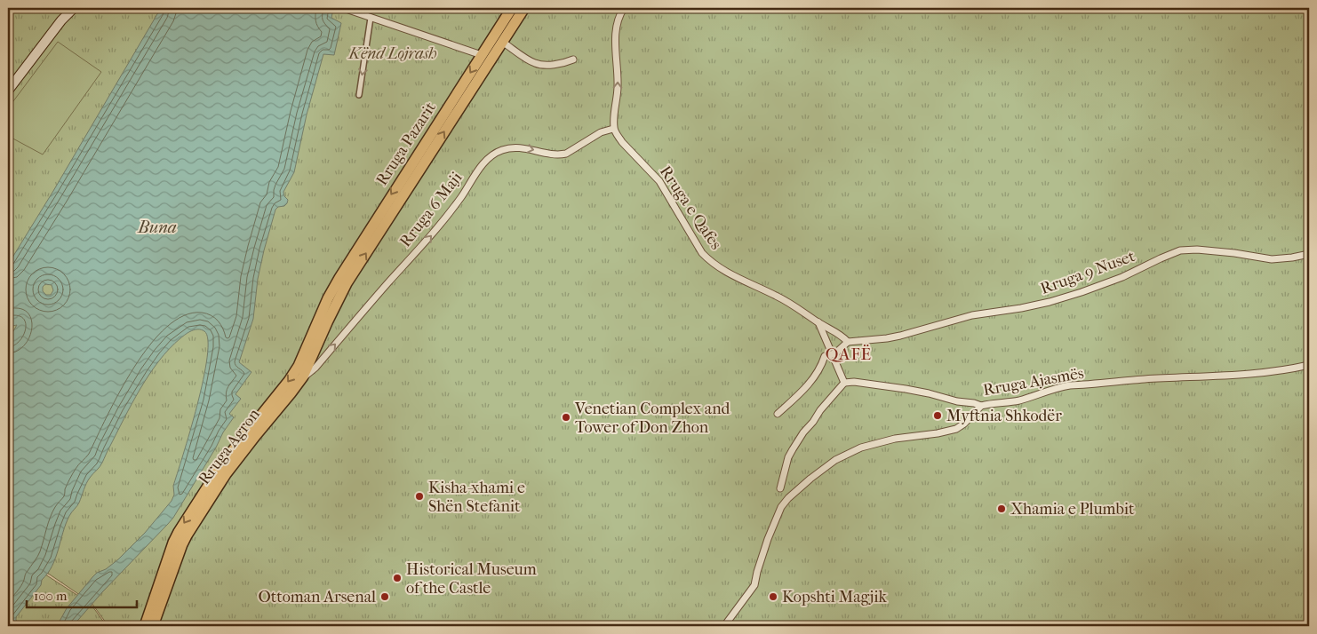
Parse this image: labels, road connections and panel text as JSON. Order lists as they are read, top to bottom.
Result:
{
  "streets": {
    "main road": ["Rruga Pazarit", "Rruga Agron"],
    "street": [
      "Rruga e Qafes",
      "Rruga 6 Maji",
      "Rruga 9 Nuset",
      "Rruga Ajasmës"
    ]
  },
  "crossings": [
    ["Rruga Pazarit", "Rruga Agron"],
    ["Rruga e Qafes", "Rruga 6 Maji"],
    ["Rruga e Qafes", "Rruga 9 Nuset"],
    ["Rruga 6 Maji", "Rruga Agron"]
  ],
  "one_way": ["Rruga 6 Maji"],
  "districts": ["QAFË"],
  "water": ["Buna"],
  "parks": ["Kënd Lojrash"],
  "places": [
    "Myftnia Shkodër",
    "Venetian Complex and Tower of Don Zhon",
    "Kisha-xhami e Shën Stefanit",
    "Xhamia e Plumbit",
    "Historical Museum of the Castle",
    "Ottoman Arsenal",
    "Kopshti Magjik"
  ],
  "scale_bar": "100 m"
}
